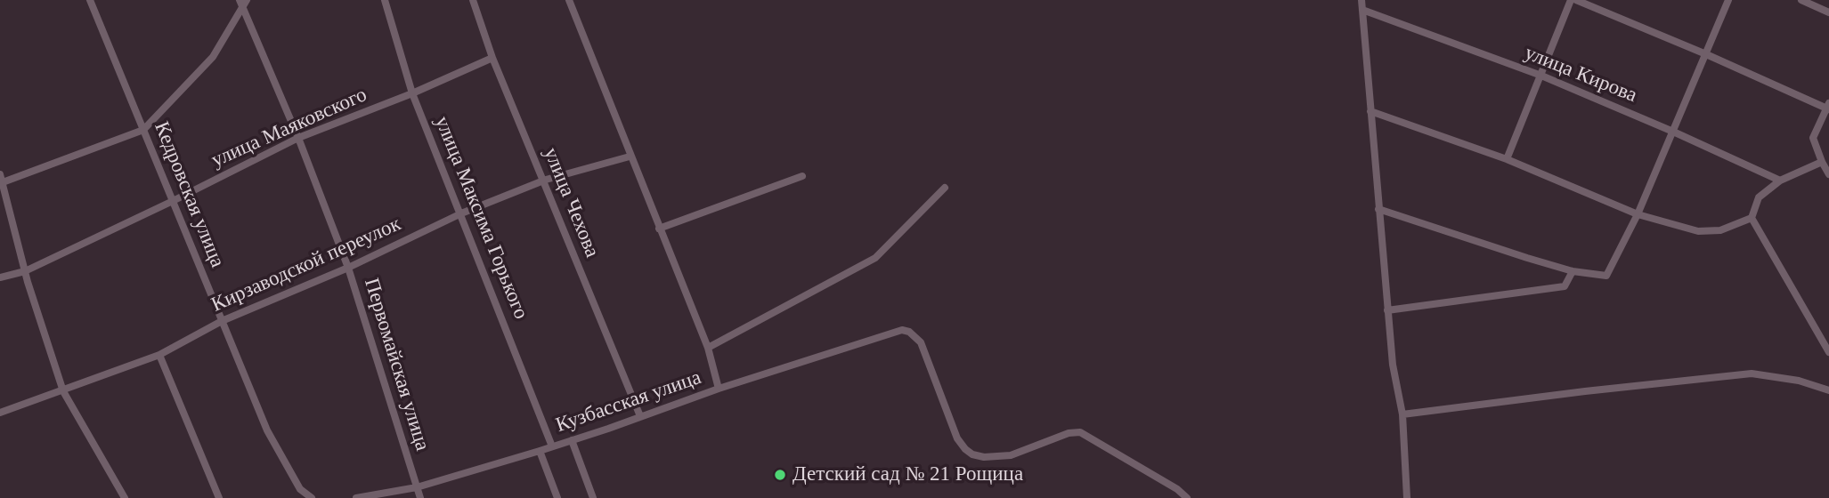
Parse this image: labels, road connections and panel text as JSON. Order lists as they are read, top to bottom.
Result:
{
  "streets": {
    "street": [
      "улица Кирова",
      "улица Маяковского",
      "Кедровская улица",
      "улица Чехова",
      "улица Максима Горького",
      "Кирзаводской переулок",
      "Первомайская улица",
      "Кузбасская улица"
    ]
  },
  "crossings": [
    ["улица Маяковского", "Кедровская улица"],
    ["улица Маяковского", "улица Чехова"],
    ["улица Маяковского", "улица Максима Горького"],
    ["улица Маяковского", "Первомайская улица"],
    ["Кедровская улица", "Кирзаводской переулок"],
    ["улица Чехова", "Кирзаводской переулок"],
    ["улица Чехова", "Кузбасская улица"],
    ["улица Максима Горького", "Кирзаводской переулок"],
    ["улица Максима Горького", "Кузбасская улица"],
    ["Кирзаводской переулок", "Первомайская улица"],
    ["Первомайская улица", "Кузбасская улица"]
  ],
  "places": ["Детский сад № 21 Рощица"]
}
